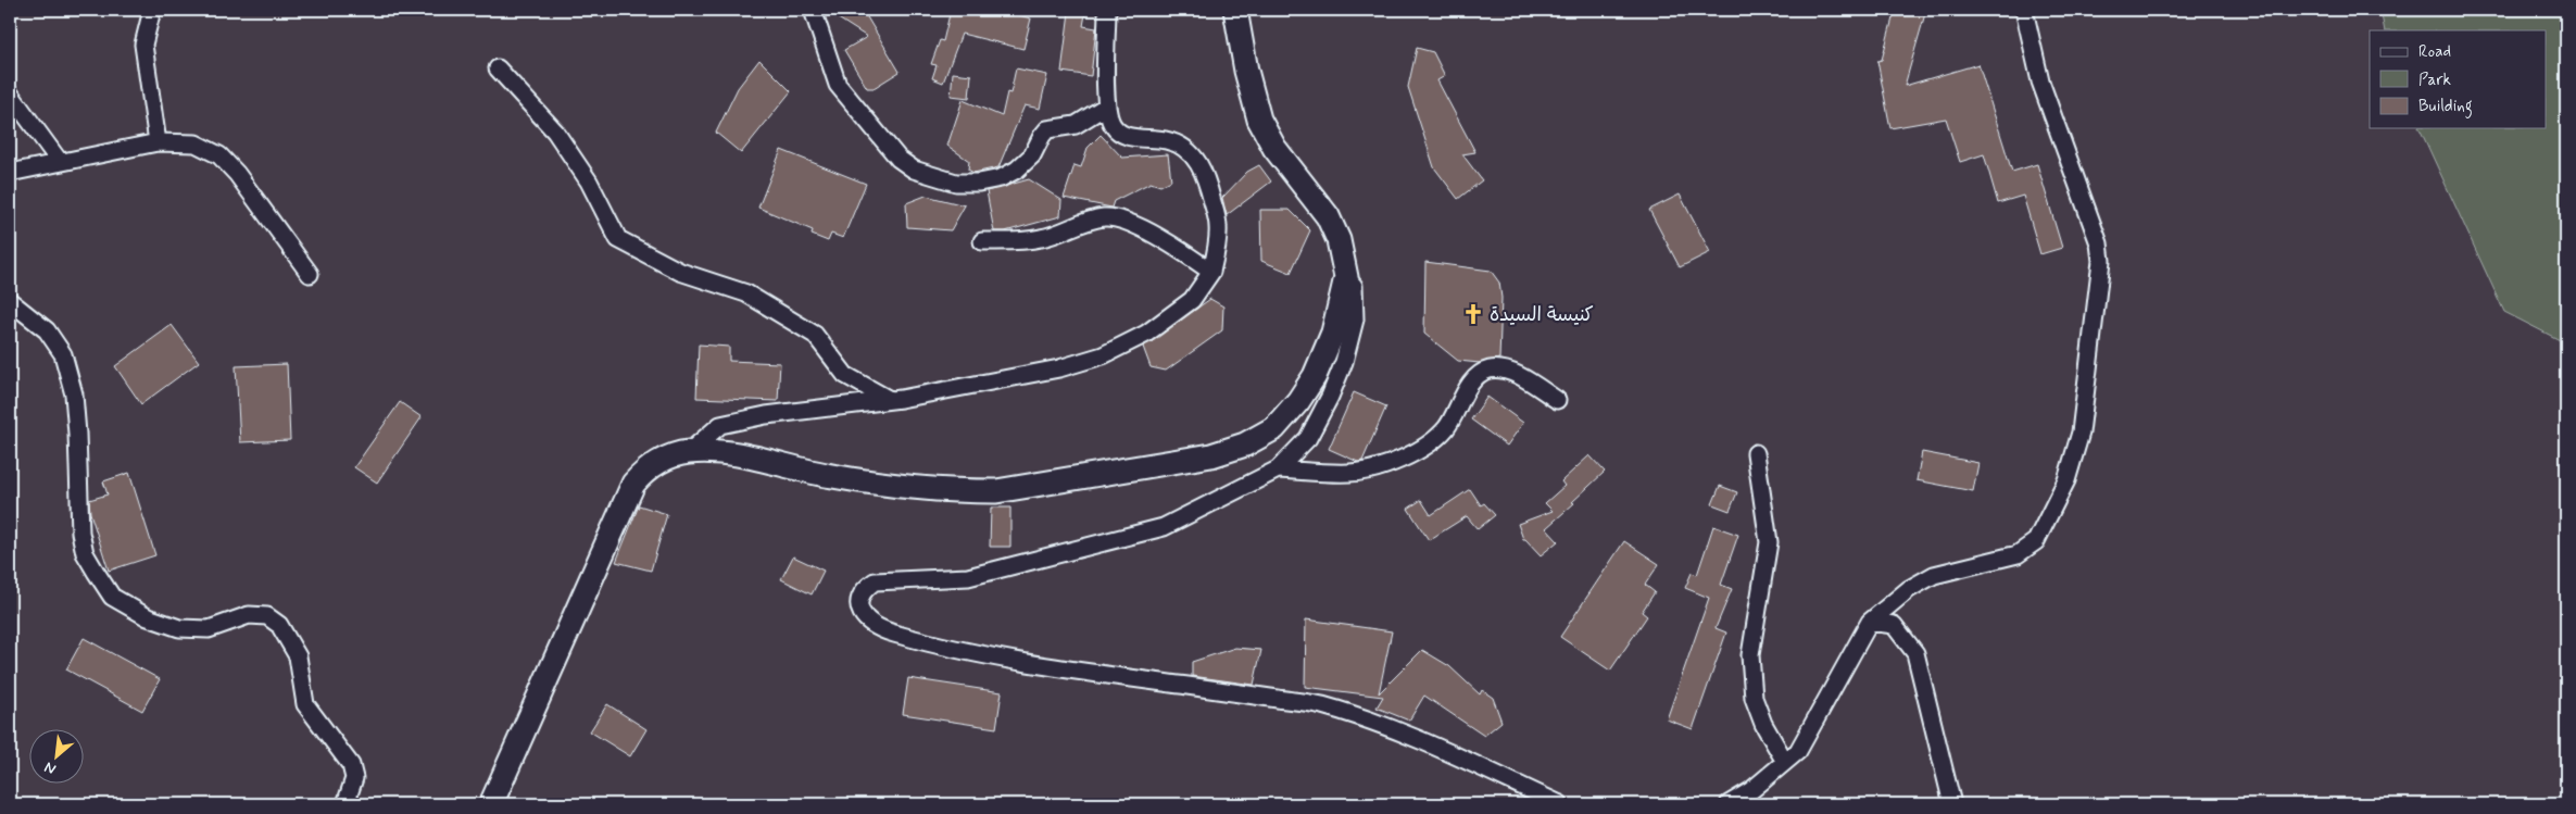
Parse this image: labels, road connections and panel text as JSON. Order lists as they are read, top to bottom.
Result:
{
  "places": {
    "church": ["كنيسة السيدة"]
  },
  "legend": ["Road", "Park", "Building"],
  "north": "bottom left"
}
